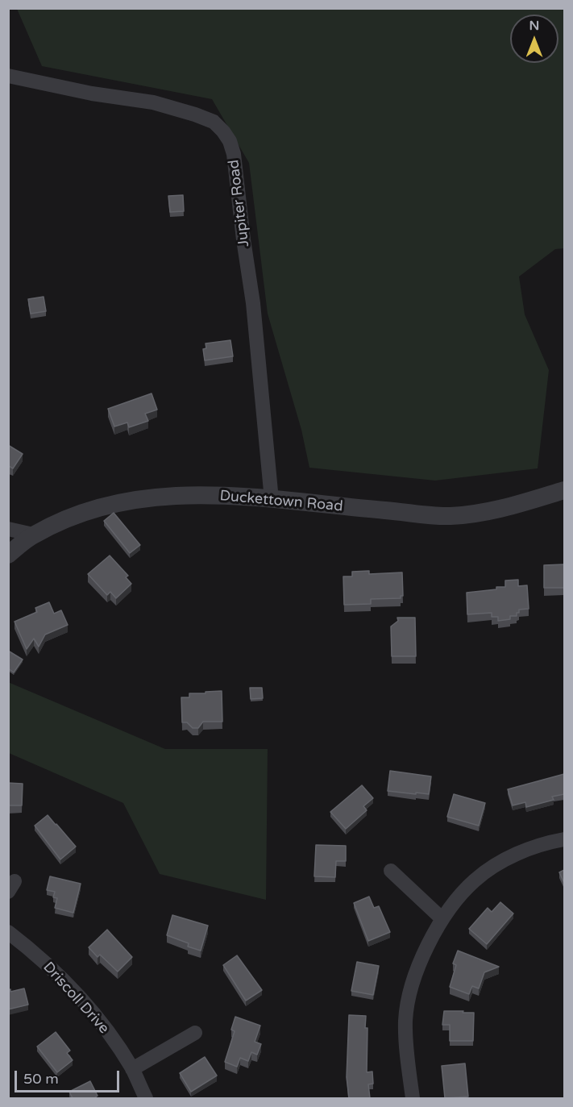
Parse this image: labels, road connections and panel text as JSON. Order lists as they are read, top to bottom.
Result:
{
  "streets": {
    "street": ["Jupiter Road", "Duckettown Road", "Driscoll Drive"]
  },
  "crossings": [
    ["Jupiter Road", "Duckettown Road"]
  ],
  "scale_bar": "50 m",
  "north": "top"
}
